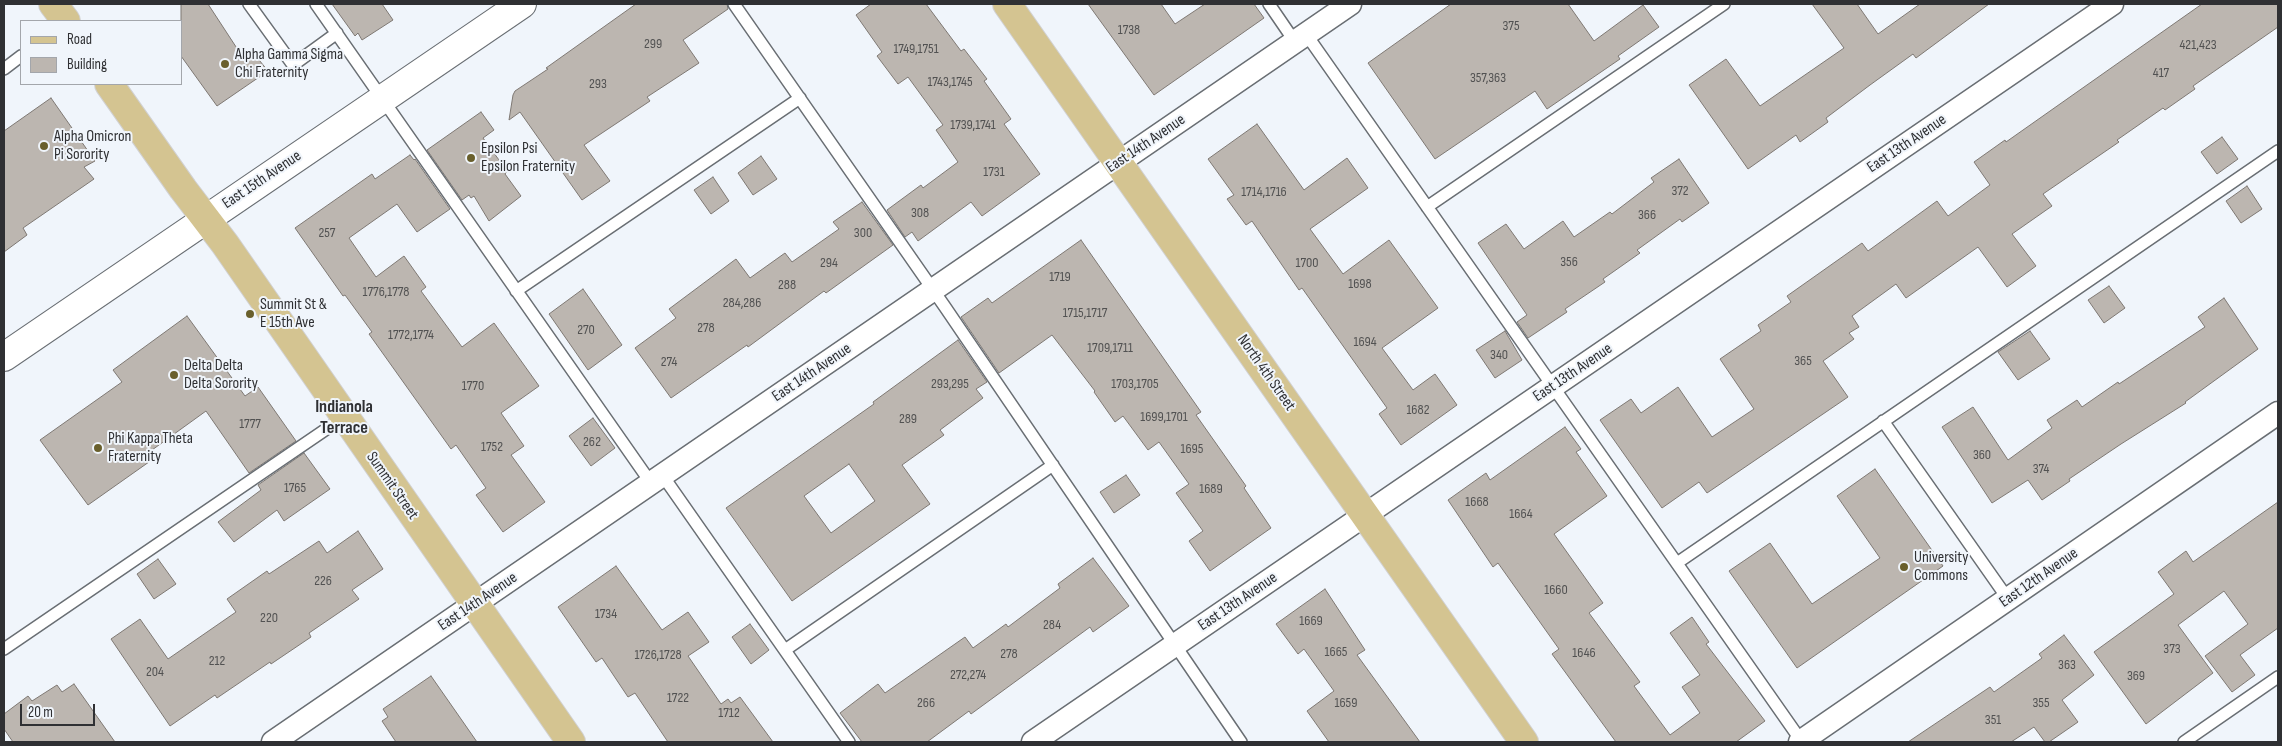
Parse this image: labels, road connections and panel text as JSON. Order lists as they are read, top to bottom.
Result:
{
  "streets": {
    "main road": ["North 4th Street", "Summit Street"],
    "street": [
      "East 14th Avenue",
      "East 13th Avenue",
      "East 15th Avenue",
      "East 12th Avenue"
    ]
  },
  "crossings": [
    ["East 14th Avenue", "North 4th Street"],
    ["East 14th Avenue", "Summit Street"],
    ["East 13th Avenue", "North 4th Street"],
    ["East 15th Avenue", "Summit Street"]
  ],
  "districts": ["Indianola Terrace"],
  "places": [
    "Alpha Gamma Sigma Chi Fraternity",
    "Alpha Omicron Pi Sorority",
    "Epsilon Psi Epsilon Fraternity",
    "Summit St & E 15th Ave",
    "Delta Delta Delta Sorority",
    "Phi Kappa Theta Fraternity",
    "University Commons"
  ],
  "house_numbers": [
    "375",
    "1738",
    "299",
    "421,423",
    "1749,1751",
    "417",
    "357,363",
    "1743,1745",
    "293",
    "1739,1741",
    "1731",
    "372",
    "1714,1716",
    "308",
    "366",
    "257",
    "300",
    "356",
    "294",
    "1700",
    "1719",
    "1698",
    "288",
    "1776,1778",
    "284,286",
    "1715,1717",
    "278",
    "270",
    "1772,1774",
    "1694",
    "1709,1711",
    "340",
    "365",
    "274",
    "293,295",
    "1703,1705",
    "1770",
    "1682",
    "1699,1701",
    "289",
    "1777",
    "262",
    "1752",
    "1695",
    "360",
    "374",
    "1765",
    "1689",
    "1668",
    "1664",
    "226",
    "1660",
    "1734",
    "220",
    "1669",
    "284",
    "373",
    "1665",
    "1646",
    "278",
    "1726,1728",
    "212",
    "363",
    "204",
    "272,274",
    "369",
    "1722",
    "266",
    "1659",
    "355",
    "1712",
    "351"
  ],
  "legend": ["Road", "Building"],
  "scale_bar": "20 m"
}
